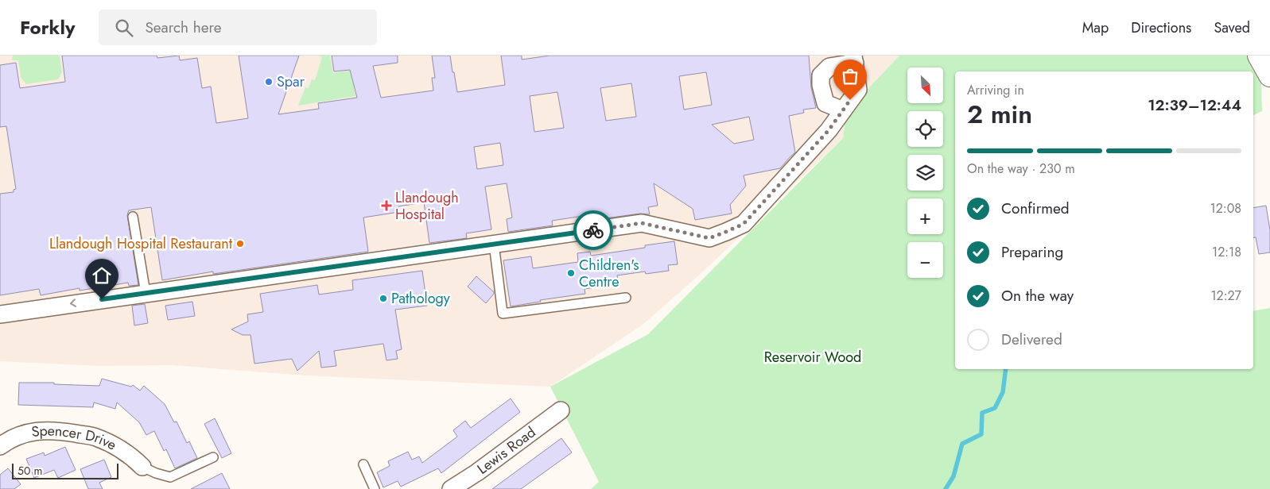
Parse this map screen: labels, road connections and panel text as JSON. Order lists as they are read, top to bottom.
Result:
{
  "streets": {
    "street": ["Spencer Drive", "Lewis Road"]
  },
  "parks": ["Reservoir Wood"],
  "places": {
    "other": [
      "Spar",
      "Llandough Hospital Restaurant",
      "Children's Centre",
      "Pathology"
    ],
    "health": ["Llandough Hospital"]
  },
  "scale_bar": "50 m",
  "north": "bottom right",
  "page": {
    "header": "Forkly",
    "search": "Search here",
    "nav": ["Map", "Directions", "Saved"],
    "map_buttons": ["+", "−"],
    "heading": ["2 min", "Arriving in", "12:39–12:44"],
    "bar": "On the way · 230 m",
    "list": [
      ["Confirmed", "12:08"],
      ["Preparing", "12:18"],
      ["On the way", "12:27"],
      "Delivered"
    ],
    "scale": "50 m"
  }
}
